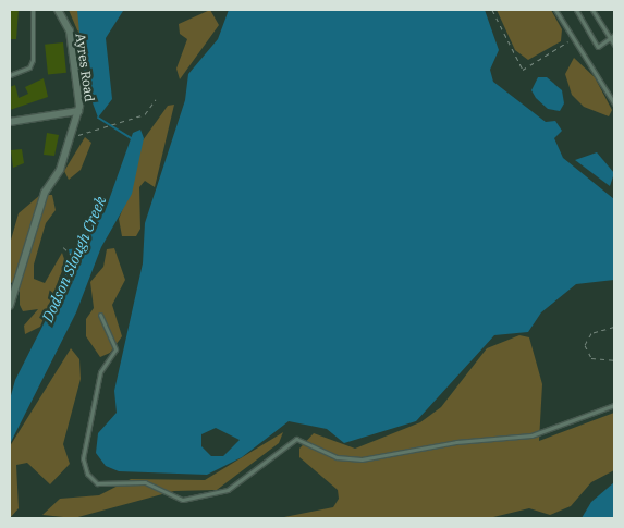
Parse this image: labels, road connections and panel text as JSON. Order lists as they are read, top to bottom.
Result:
{
  "streets": {
    "street": ["Ayres Road"]
  },
  "water": ["Dodson Slough Creek"]
}
